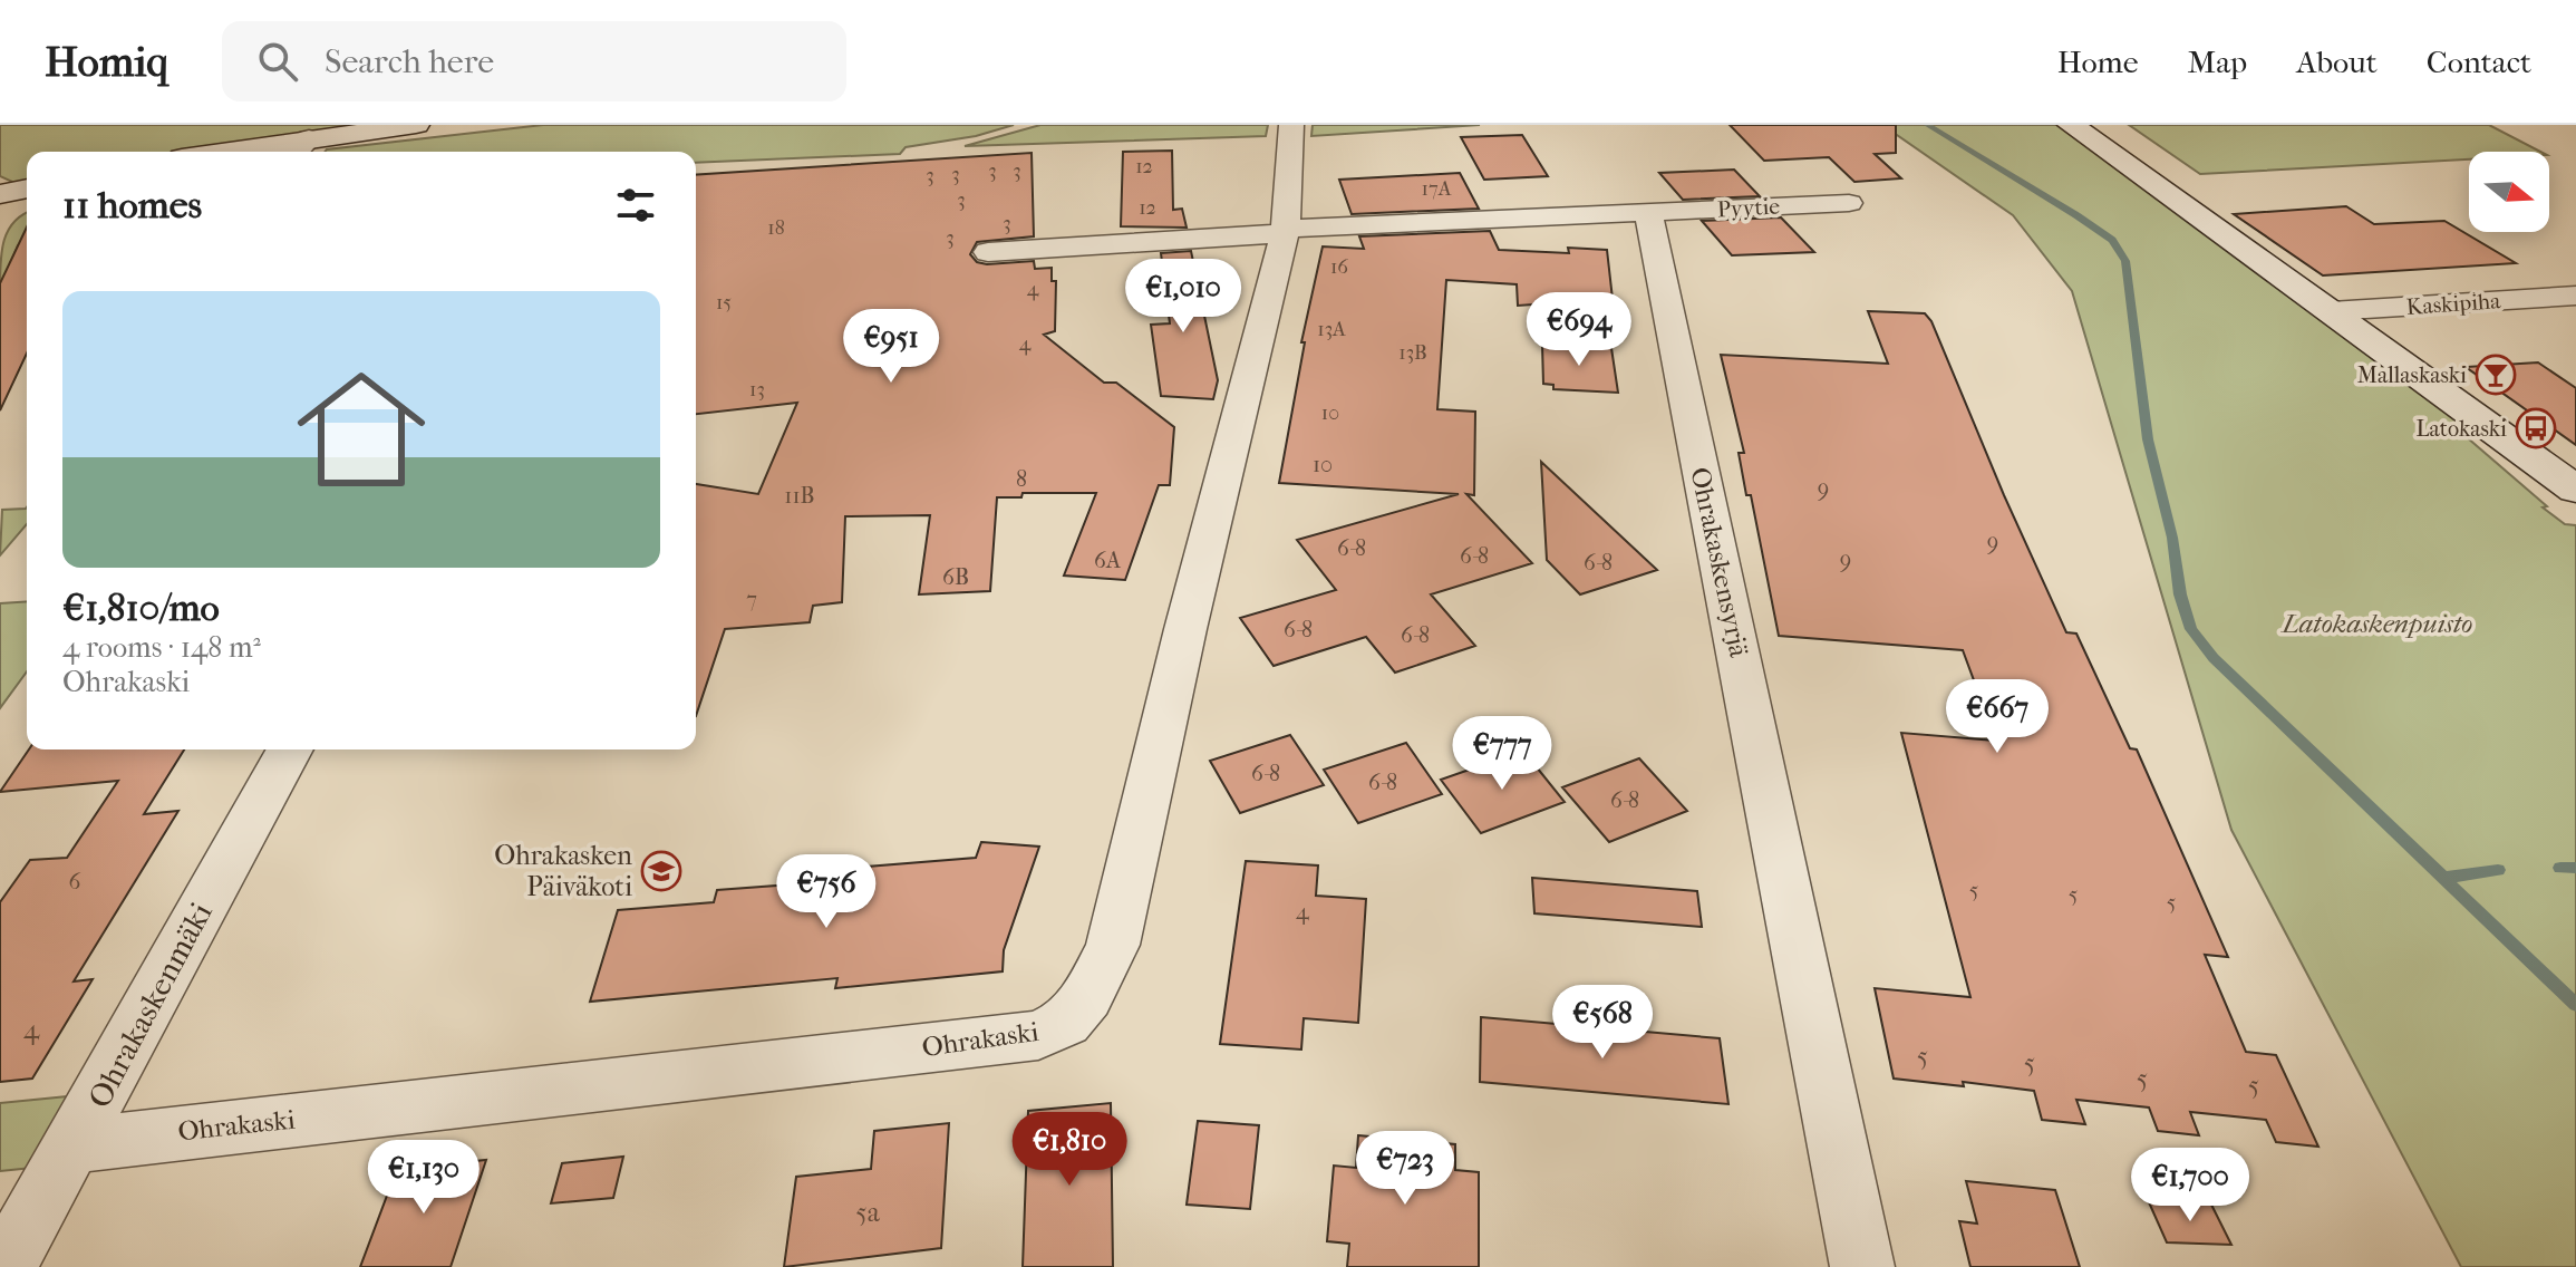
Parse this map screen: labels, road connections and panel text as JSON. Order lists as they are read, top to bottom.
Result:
{
  "streets": {
    "street": [
      "Pyytie",
      "Kaskipiha",
      "Ohrakaskensyrjä",
      "Ohrakaskenmäki",
      "Ohrakaski"
    ]
  },
  "crossings": [
    ["Pyytie", "Ohrakaskensyrjä"],
    ["Ohrakaskenmäki", "Ohrakaski"]
  ],
  "parks": ["Latokaskenpuisto"],
  "places": {
    "bar": ["Mallaskaski"],
    "bus stop": ["Latokaski"],
    "school or university": ["Ohrakasken Päiväkoti"]
  },
  "house_numbers": [
    "12",
    "3",
    "3",
    "3",
    "3",
    "17A",
    "3",
    "12",
    "3",
    "18",
    "3",
    "16",
    "4",
    "15",
    "13A",
    "4",
    "13B",
    "13",
    "10",
    "10",
    "8",
    "9",
    "11B",
    "9",
    "6-8",
    "6-8",
    "6A",
    "9",
    "6-8",
    "6B",
    "7",
    "6-8",
    "6-8",
    "6-8",
    "6-8",
    "6-8",
    "6",
    "5",
    "5",
    "5",
    "4",
    "4",
    "5",
    "5",
    "5",
    "5",
    "5a"
  ],
  "north": "right",
  "page": {
    "header": "Homiq",
    "search": "Search here",
    "nav": [
      "Home",
      "Map",
      "About",
      "Contact"
    ],
    "heading": "11 homes",
    "price": [
      "€1,010",
      "€694",
      "€951",
      "€667",
      "€777",
      "€756",
      "€568",
      "€1,810",
      "€723",
      "€1,130",
      "€1,700"
    ],
    "list": [
      {
        "name": "€1,810/mo",
        "note": "4 rooms · 148 m² · Ohrakaski"
      }
    ]
  }
}
